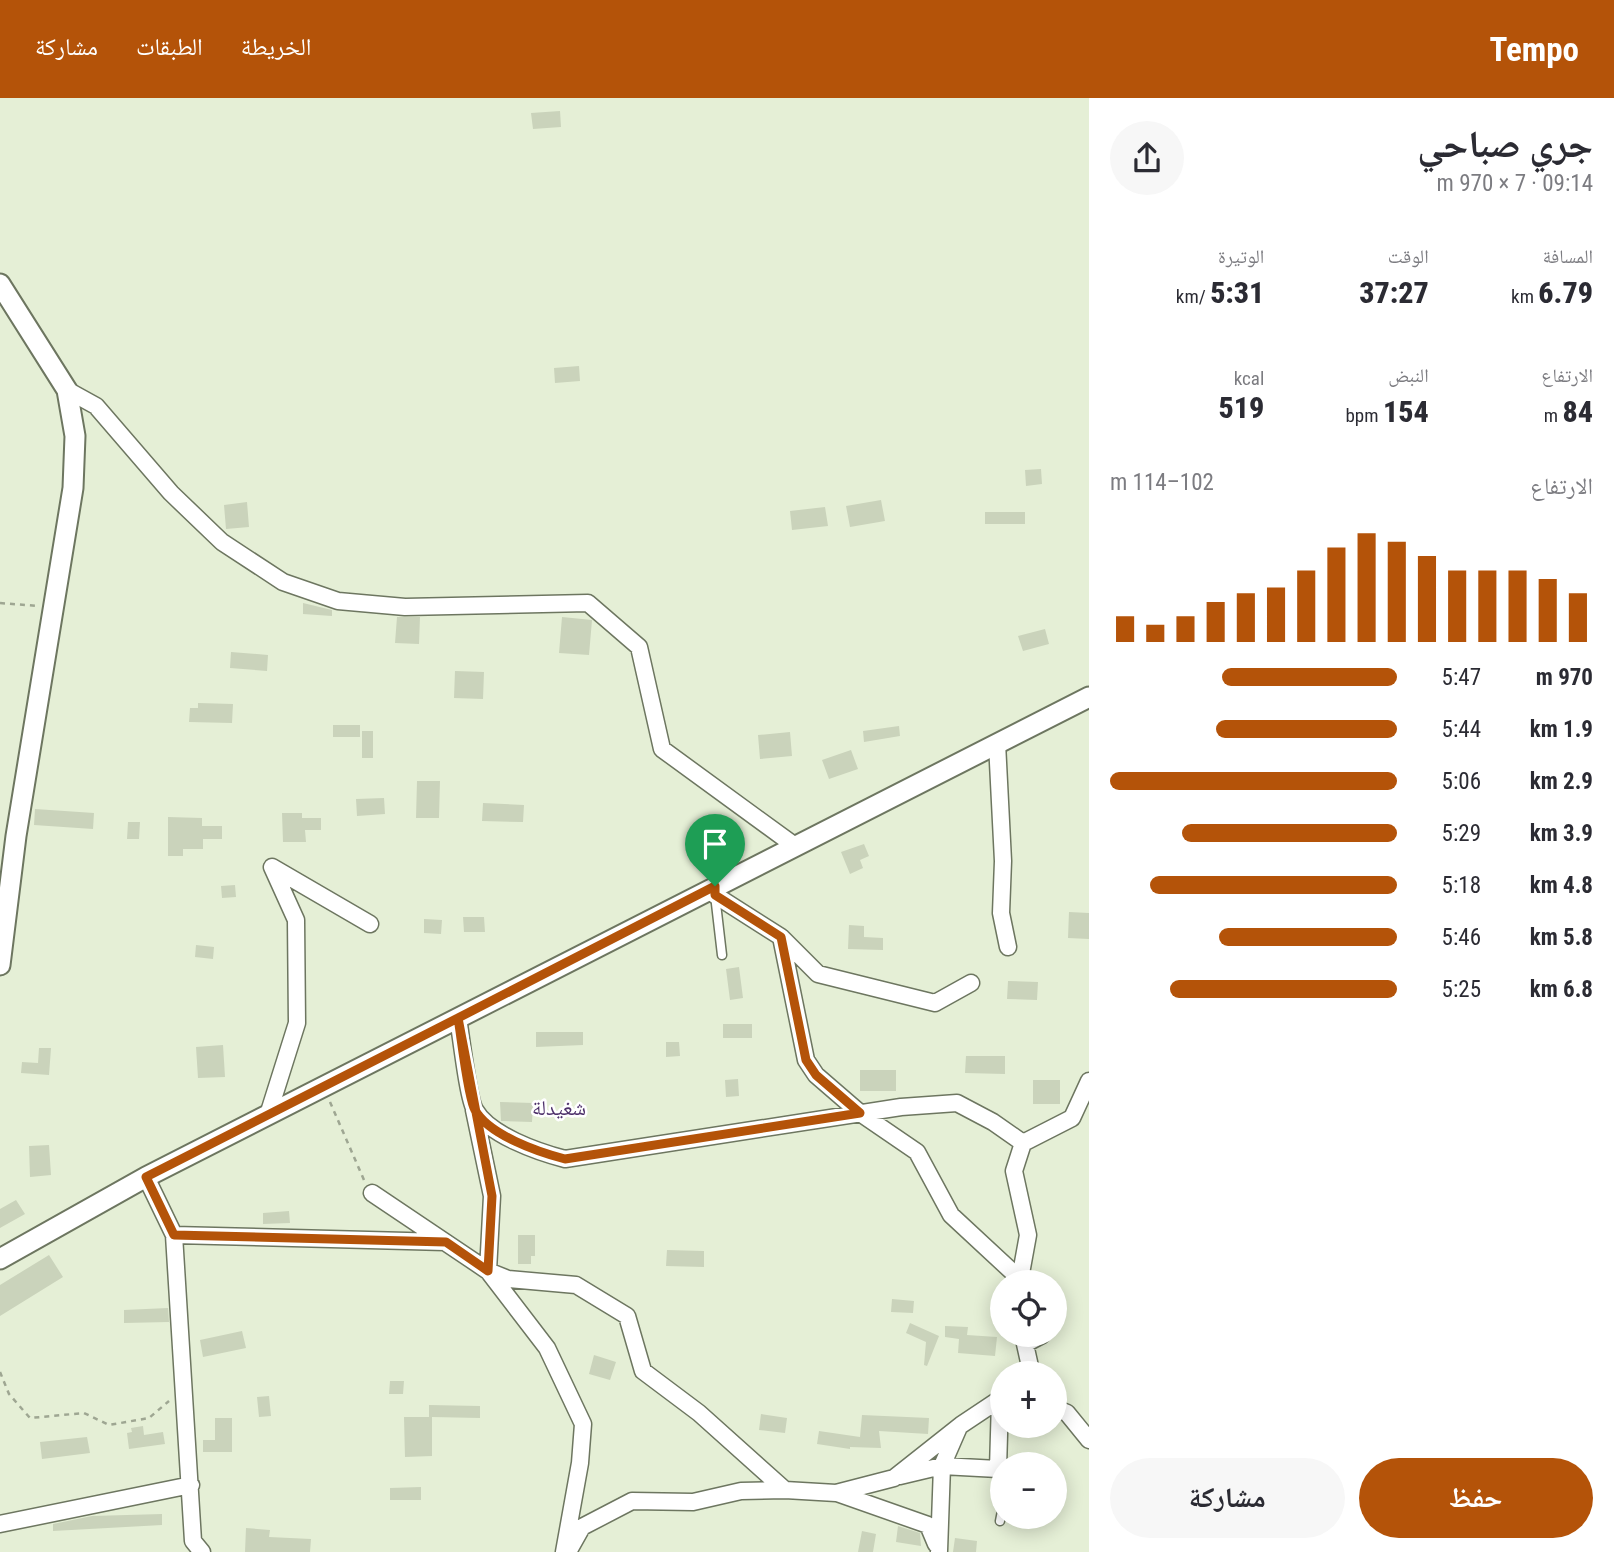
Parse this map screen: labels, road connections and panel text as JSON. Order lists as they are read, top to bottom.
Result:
{
  "districts": ["شغيدلة"],
  "page": {
    "header": "Tempo",
    "nav": ["الخريطة", "الطبقات", "مشاركة"],
    "heading": ["جري صباحي", "09:14 · 7 × 970 m"],
    "stats": [
      ["المسافة", "6.79 km"],
      ["الوقت", "37:27"],
      ["الوتيرة", "5:31 /km"],
      ["الارتفاع", "84 m"],
      ["النبض", "154 bpm"],
      ["kcal", "519"]
    ],
    "chart": ["الارتفاع", "102–114 m"],
    "list": [
      {
        "name": "970 m",
        "note": "5:47"
      },
      {
        "name": "1.9 km",
        "note": "5:44"
      },
      {
        "name": "2.9 km",
        "note": "5:06"
      },
      {
        "name": "3.9 km",
        "note": "5:29"
      },
      {
        "name": "4.8 km",
        "note": "5:18"
      },
      {
        "name": "5.8 km",
        "note": "5:46"
      },
      {
        "name": "6.8 km",
        "note": "5:25"
      }
    ],
    "map_buttons": ["+", "−"],
    "buttons": ["حفظ", "مشاركة"]
  }
}
